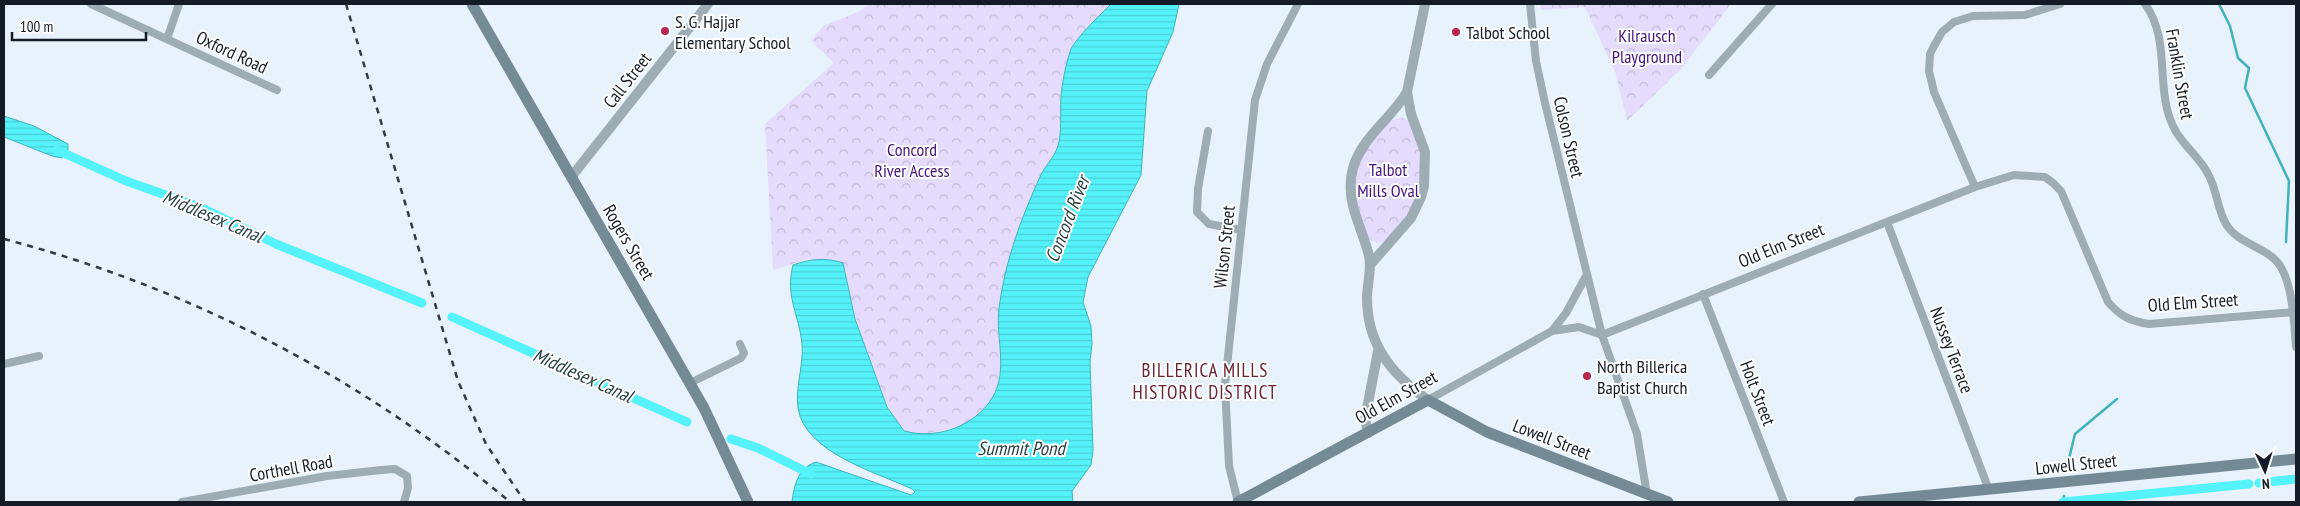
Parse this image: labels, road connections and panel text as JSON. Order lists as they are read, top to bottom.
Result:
{
  "streets": {
    "main road": ["Rogers Street", "Old Elm Street", "Lowell Street"],
    "street": [
      "Oxford Road",
      "Franklin Street",
      "Call Street",
      "Colson Street",
      "Wilson Street",
      "Nussey Terrace",
      "Holt Street",
      "Corthell Road"
    ]
  },
  "crossings": [
    ["Franklin Street", "Old Elm Street"],
    ["Call Street", "Rogers Street"],
    ["Colson Street", "Old Elm Street"],
    ["Colson Street", "Lowell Street"],
    ["Old Elm Street", "Wilson Street"],
    ["Old Elm Street", "Nussey Terrace"],
    ["Old Elm Street", "Holt Street"],
    ["Old Elm Street", "Lowell Street"],
    ["Nussey Terrace", "Lowell Street"]
  ],
  "districts": ["BILLERICA MILLS HISTORIC DISTRICT"],
  "water": ["Middlesex Canal", "Concord River", "Summit Pond"],
  "parks": ["Kilrausch Playground", "Concord River Access", "Talbot Mills Oval"],
  "places": ["S. G. Hajjar Elementary School", "Talbot School", "North Billerica Baptist Church"],
  "scale_bar": "100 m",
  "north": "bottom"
}
